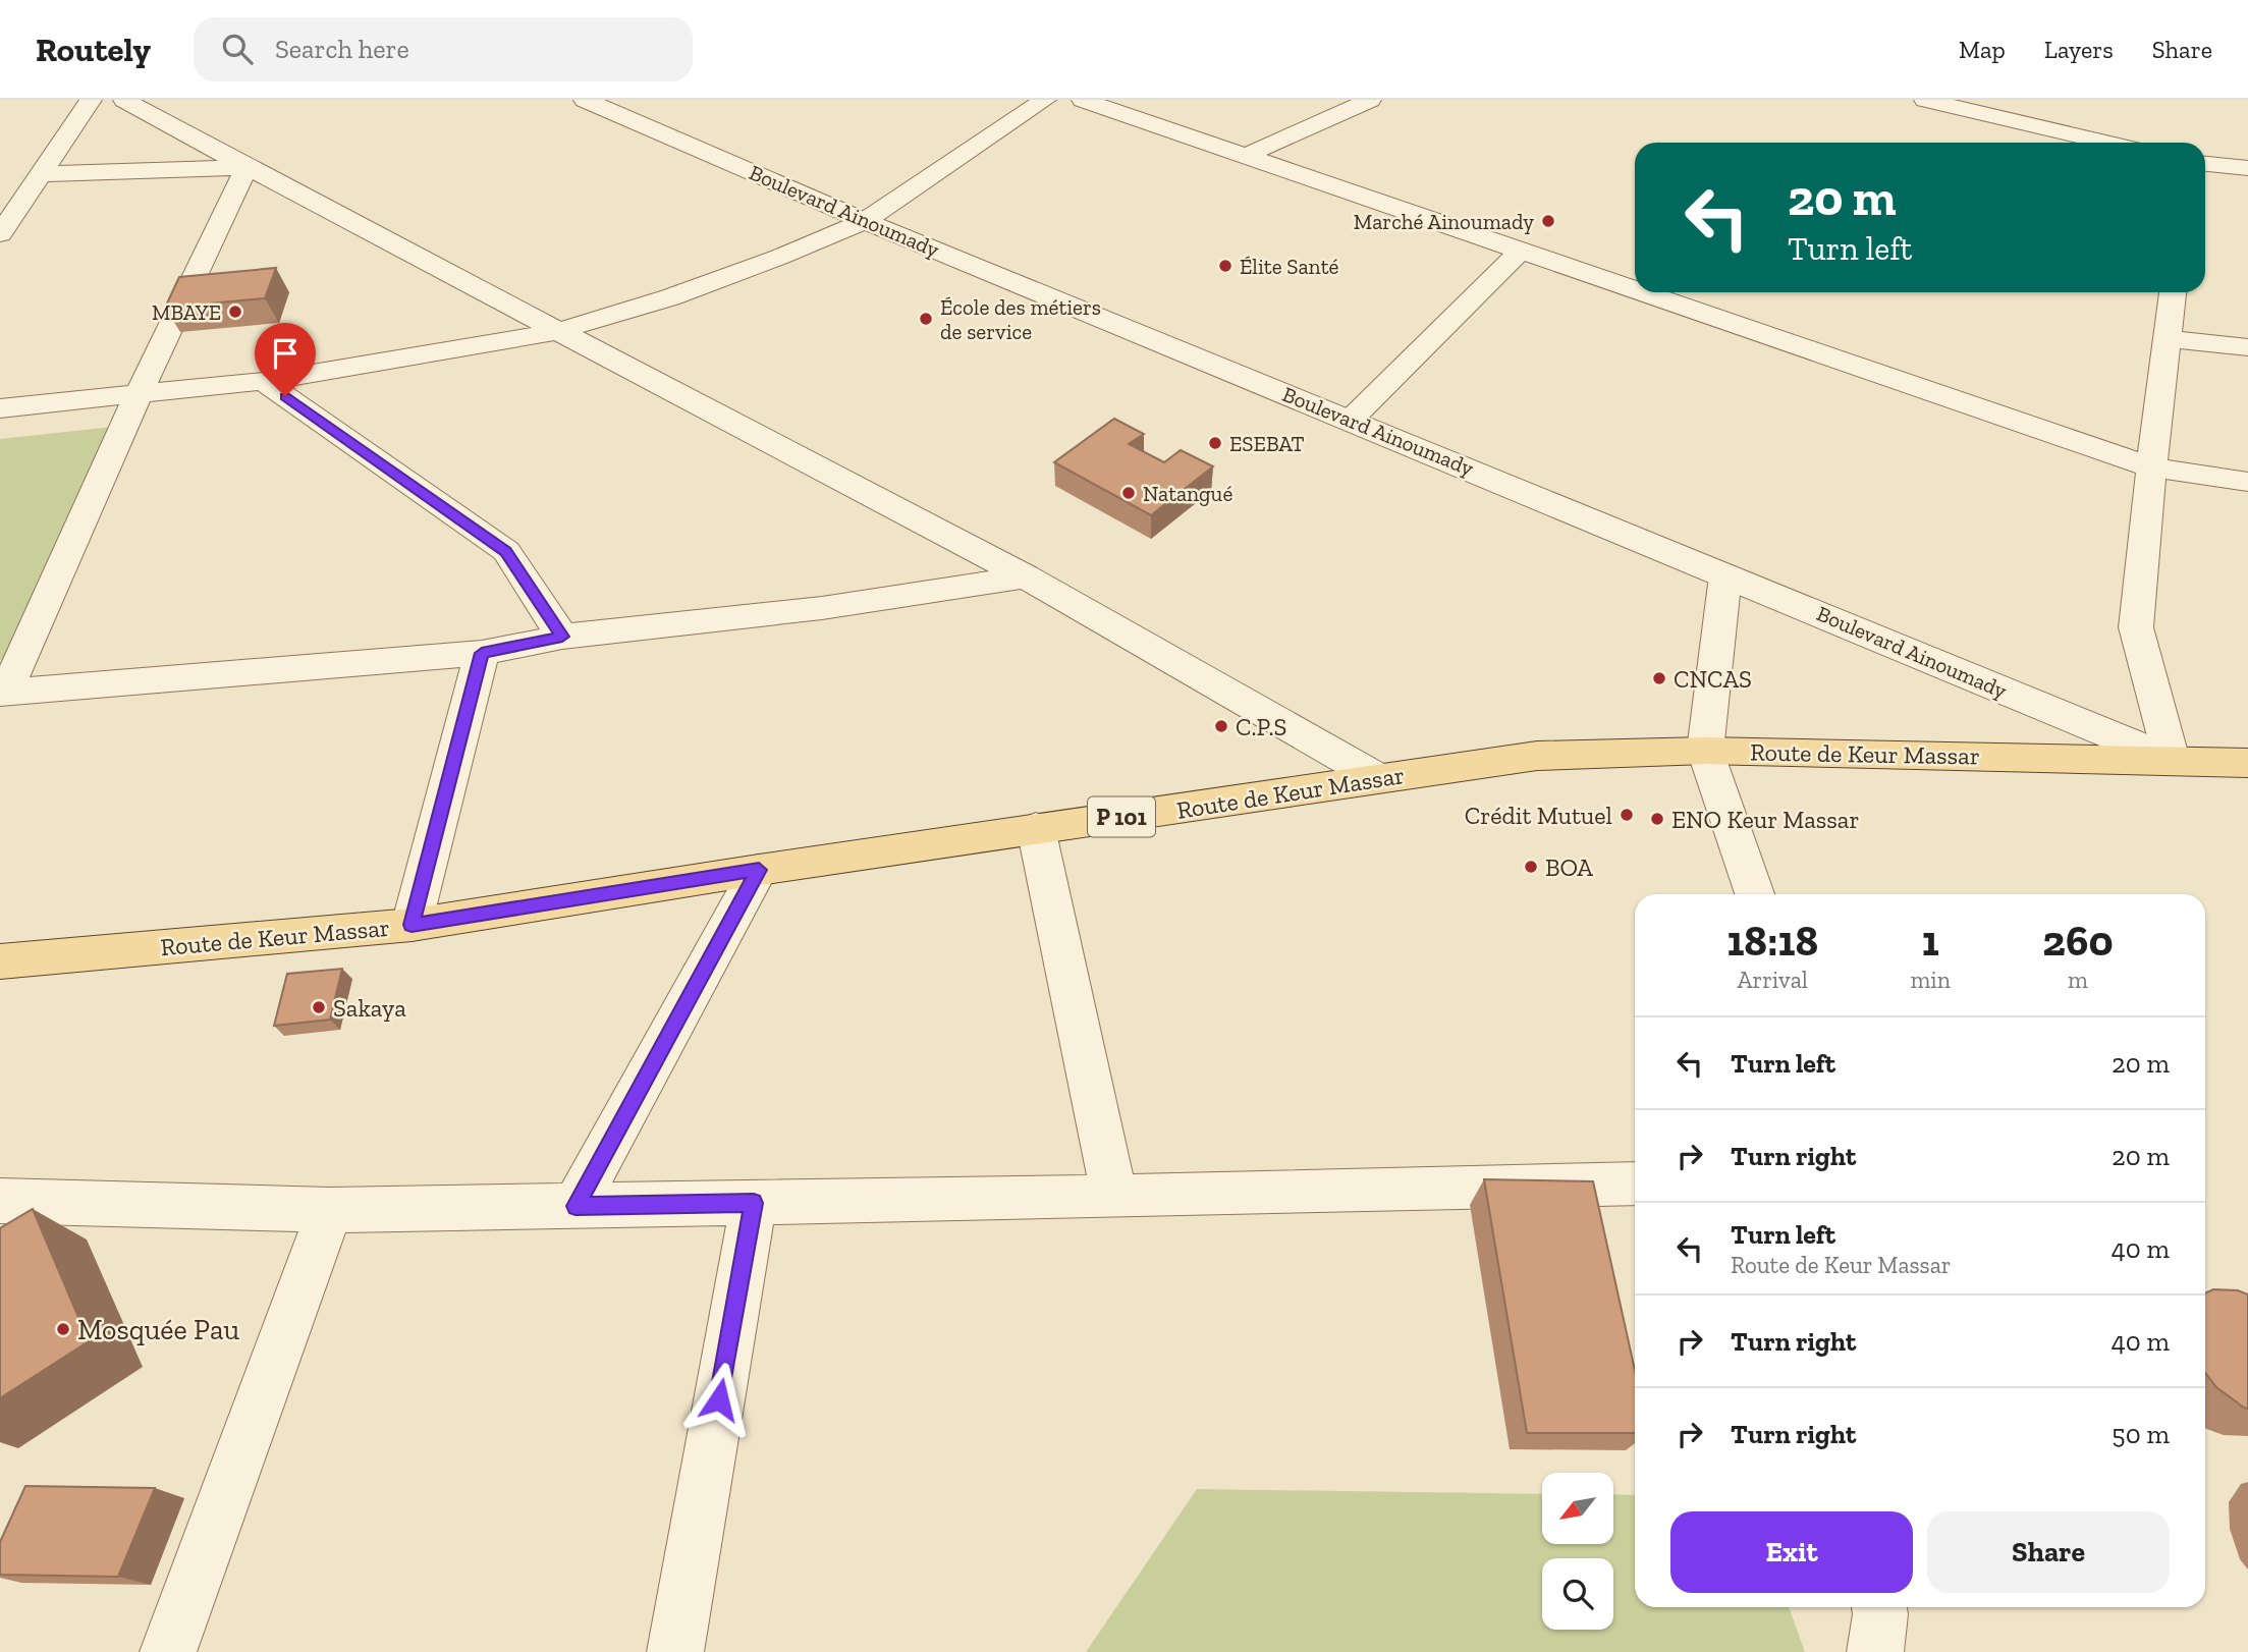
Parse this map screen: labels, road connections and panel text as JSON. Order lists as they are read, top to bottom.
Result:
{
  "streets": {
    "main road": ["Route de Keur Massar", "P 101"],
    "street": ["Boulevard Ainoumady"]
  },
  "crossings": [
    ["Boulevard Ainoumady", "Route de Keur Massar"]
  ],
  "places": [
    "Marché Ainoumady",
    "Élite Santé",
    "MBAYE",
    "École des métiers de service",
    "ESEBAT",
    "Natangué",
    "CNCAS",
    "C.P.S",
    "Crédit Mutuel",
    "ENO Keur Massar",
    "BOA",
    "Sakaya",
    "Mosquée Pau"
  ],
  "north": "bottom left",
  "page": {
    "header": "Routely",
    "search": "Search here",
    "nav": ["Map", "Layers", "Share"],
    "turn": ["20 m", "Turn left"],
    "eta": [
      "18:18",
      "Arrival",
      "1",
      "min",
      "260",
      "m"
    ],
    "list": [
      {
        "name": "Turn left",
        "value": "20 m"
      },
      {
        "name": "Turn right",
        "value": "20 m"
      },
      {
        "name": "Turn left",
        "note": "Route de Keur Massar",
        "value": "40 m"
      },
      {
        "name": "Turn right",
        "value": "40 m"
      },
      {
        "name": "Turn right",
        "value": "50 m"
      }
    ],
    "buttons": ["Exit", "Share"]
  }
}
